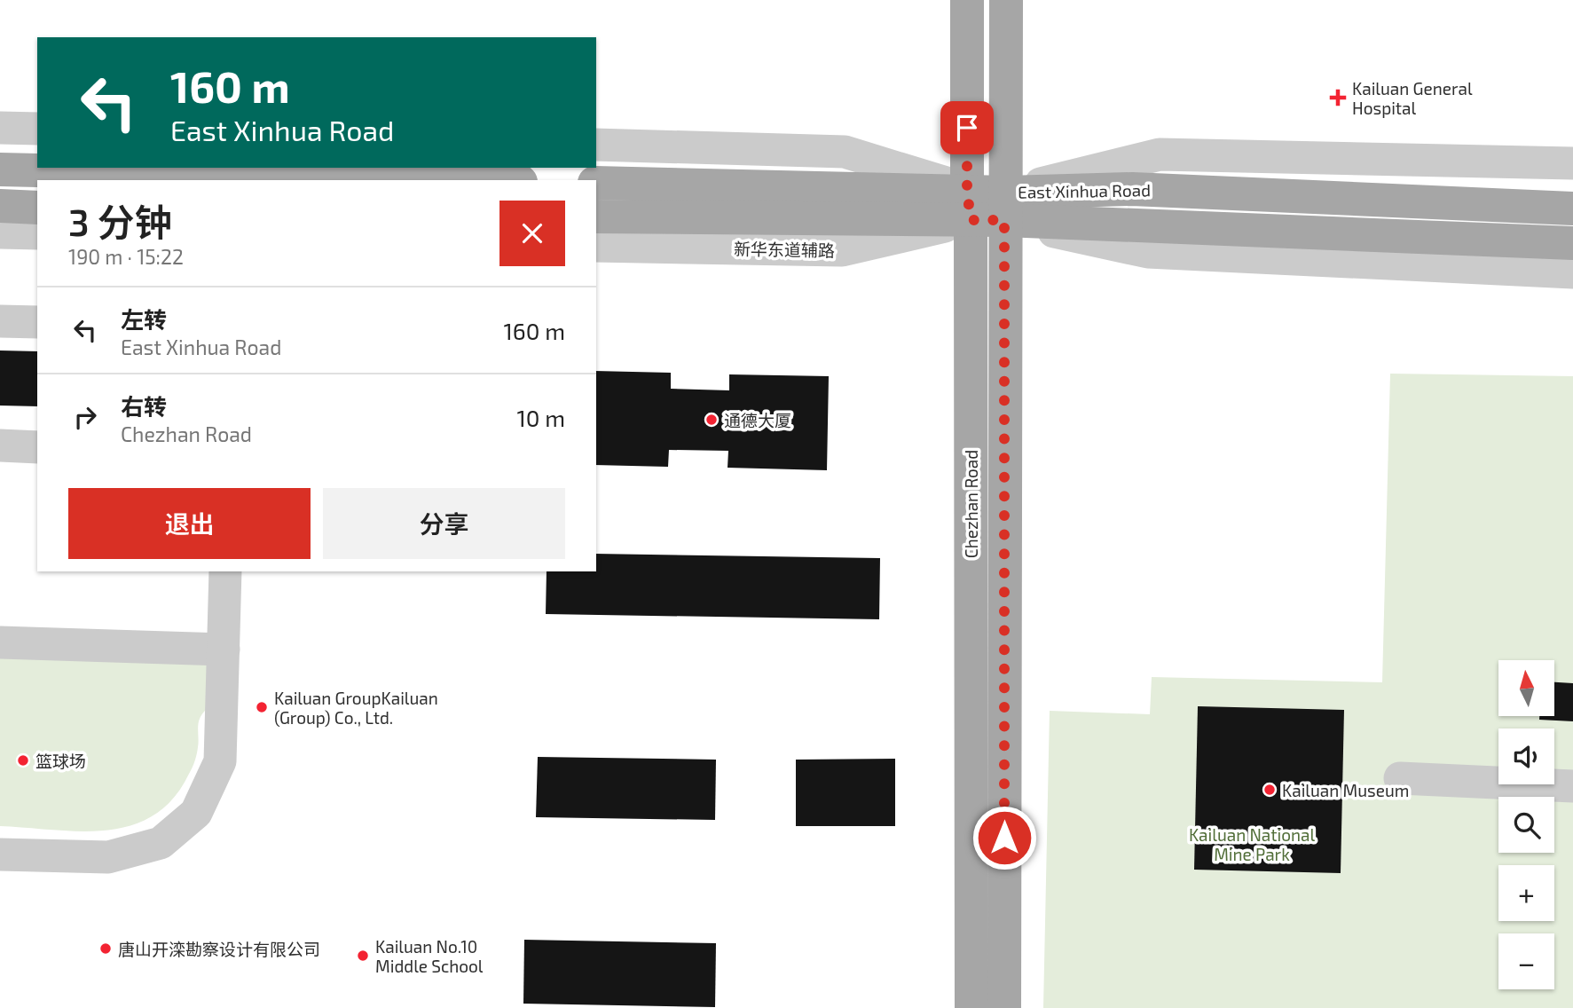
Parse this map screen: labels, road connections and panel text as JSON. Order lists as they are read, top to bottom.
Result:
{
  "streets": {
    "main road": ["East Xinhua Road", "Chezhan Road"],
    "street": ["新华东道辅路"]
  },
  "crossings": [
    ["East Xinhua Road", "新华东道辅路"],
    ["East Xinhua Road", "Chezhan Road"],
    ["新华东道辅路", "Chezhan Road"]
  ],
  "parks": ["Kailuan National Mine Park"],
  "places": {
    "health": ["Kailuan General Hospital"],
    "other": [
      "通德大厦",
      "Kailuan GroupKailuan (Group) Co., Ltd.",
      "篮球场",
      "Kailuan Museum",
      "唐山开滦勘察设计有限公司",
      "Kailuan No.10 Middle School"
    ]
  },
  "north": "top",
  "page": {
    "turn": ["160 m", "East Xinhua Road"],
    "heading": ["3 分钟", "190 m · 15:22"],
    "list": [
      {
        "name": "左转",
        "note": "East Xinhua Road",
        "value": "160 m"
      },
      {
        "name": "右转",
        "note": "Chezhan Road",
        "value": "10 m"
      }
    ],
    "buttons": ["退出", "分享"],
    "map_buttons": ["+", "−"]
  }
}
